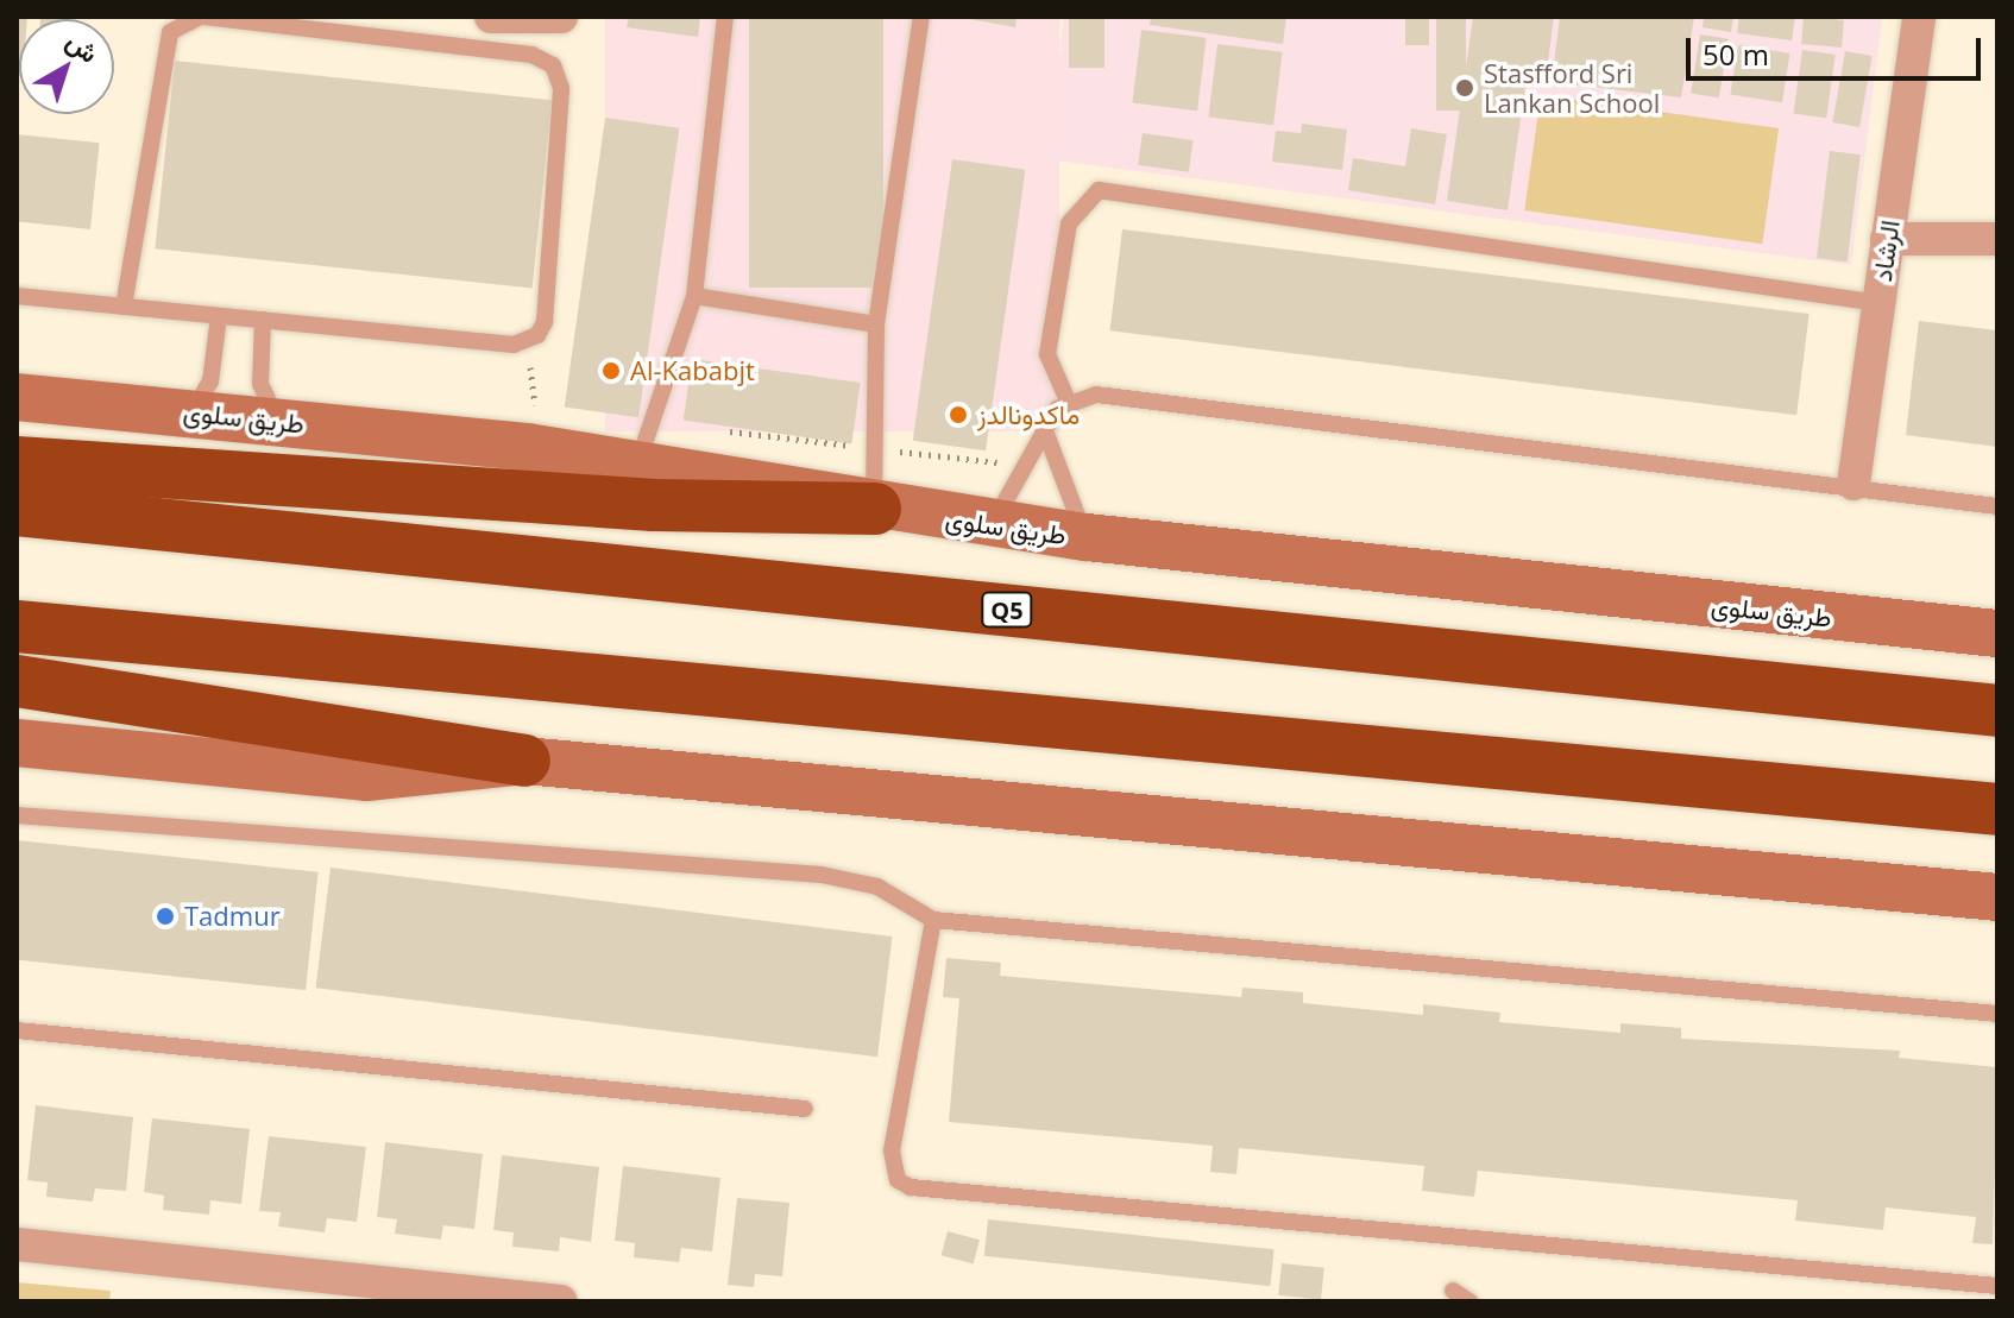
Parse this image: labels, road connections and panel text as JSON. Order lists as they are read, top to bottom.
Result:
{
  "streets": {
    "highway": ["Q5"],
    "main road": ["طريق سلوى"],
    "street": ["الرشاد"]
  },
  "places": [
    "Stasfford Sri Lankan School",
    "Al-Kababjt",
    "ماكدونالدز",
    "Tadmur"
  ],
  "scale_bar": "50 m",
  "north": "top right"
}
